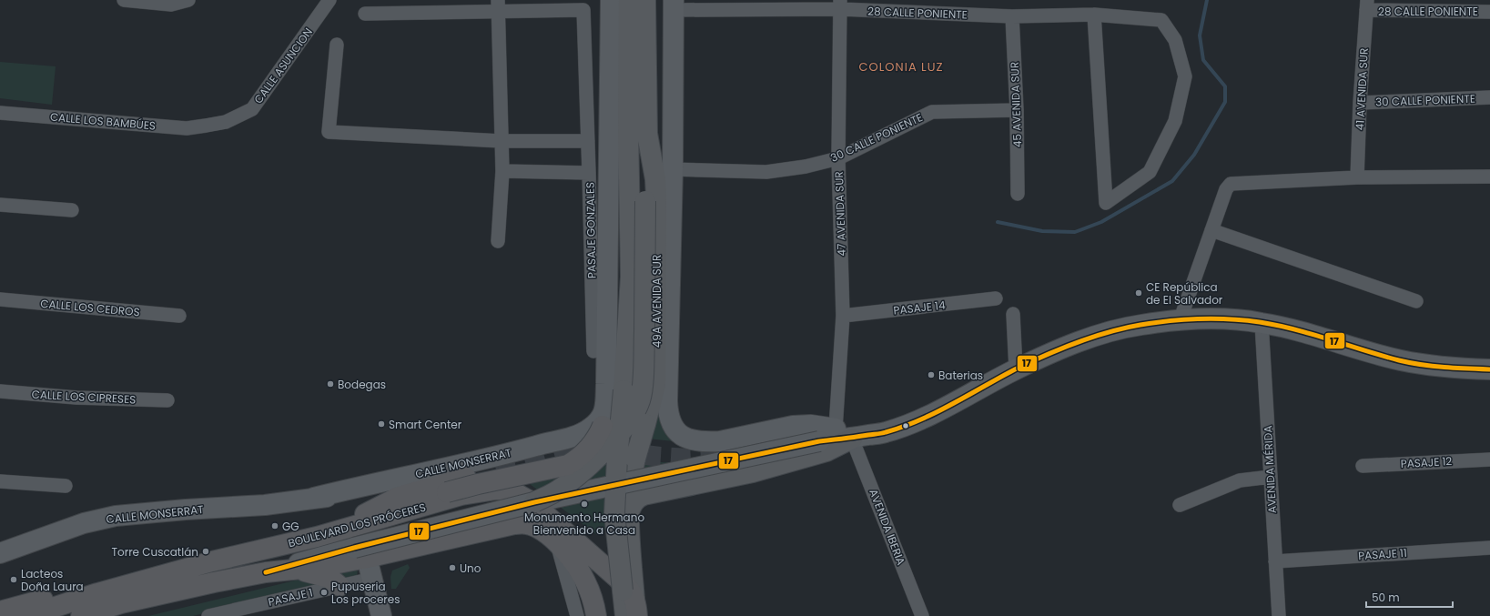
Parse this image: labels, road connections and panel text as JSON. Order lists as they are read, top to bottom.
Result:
{
  "streets": {
    "highway": ["BOULEVARD LOS PRÓCERES"],
    "main road": ["49A AVENIDA SUR"],
    "street": [
      "28 CALLE PONIENTE",
      "CALLE ASUNCION",
      "41 AVENIDA SUR",
      "30 CALLE PONIENTE",
      "45 AVENIDA SUR",
      "CALLE LOS BAMBÚES",
      "47 AVENIDA SUR",
      "PASAJE GONZALES",
      "CALLE LOS CEDROS",
      "PASAJE 14",
      "CALLE LOS CIPRESES",
      "PASAJE 12",
      "CALLE MONSERRAT",
      "AVENIDA MÉRIDA",
      "AVENIDA IBERIA",
      "PASAJE 11",
      "PASAJE 1"
    ]
  },
  "crossings": [
    ["28 CALLE PONIENTE", "41 AVENIDA SUR"],
    ["28 CALLE PONIENTE", "45 AVENIDA SUR"],
    ["28 CALLE PONIENTE", "47 AVENIDA SUR"],
    ["28 CALLE PONIENTE", "49A AVENIDA SUR"],
    ["CALLE ASUNCION", "CALLE LOS BAMBÚES"],
    ["41 AVENIDA SUR", "30 CALLE PONIENTE"],
    ["30 CALLE PONIENTE", "45 AVENIDA SUR"],
    ["30 CALLE PONIENTE", "47 AVENIDA SUR"],
    ["30 CALLE PONIENTE", "49A AVENIDA SUR"],
    ["47 AVENIDA SUR", "49A AVENIDA SUR"],
    ["47 AVENIDA SUR", "PASAJE 14"],
    ["47 AVENIDA SUR", "AVENIDA IBERIA"],
    ["49A AVENIDA SUR", "BOULEVARD LOS PRÓCERES"],
    ["49A AVENIDA SUR", "AVENIDA IBERIA"],
    ["AVENIDA MÉRIDA", "PASAJE 11"]
  ],
  "districts": ["COLONIA LUZ"],
  "places": [
    "CE República de El Salvador",
    "Baterias",
    "Bodegas",
    "Smart Center",
    "Monumento Hermano Bienvenido a Casa",
    "GG",
    "Torre Cuscatlán",
    "Uno",
    "Lacteos Doña Laura",
    "Pupuseria Los proceres"
  ],
  "lines": ["transit line 17"],
  "scale_bar": "50 m"
}
